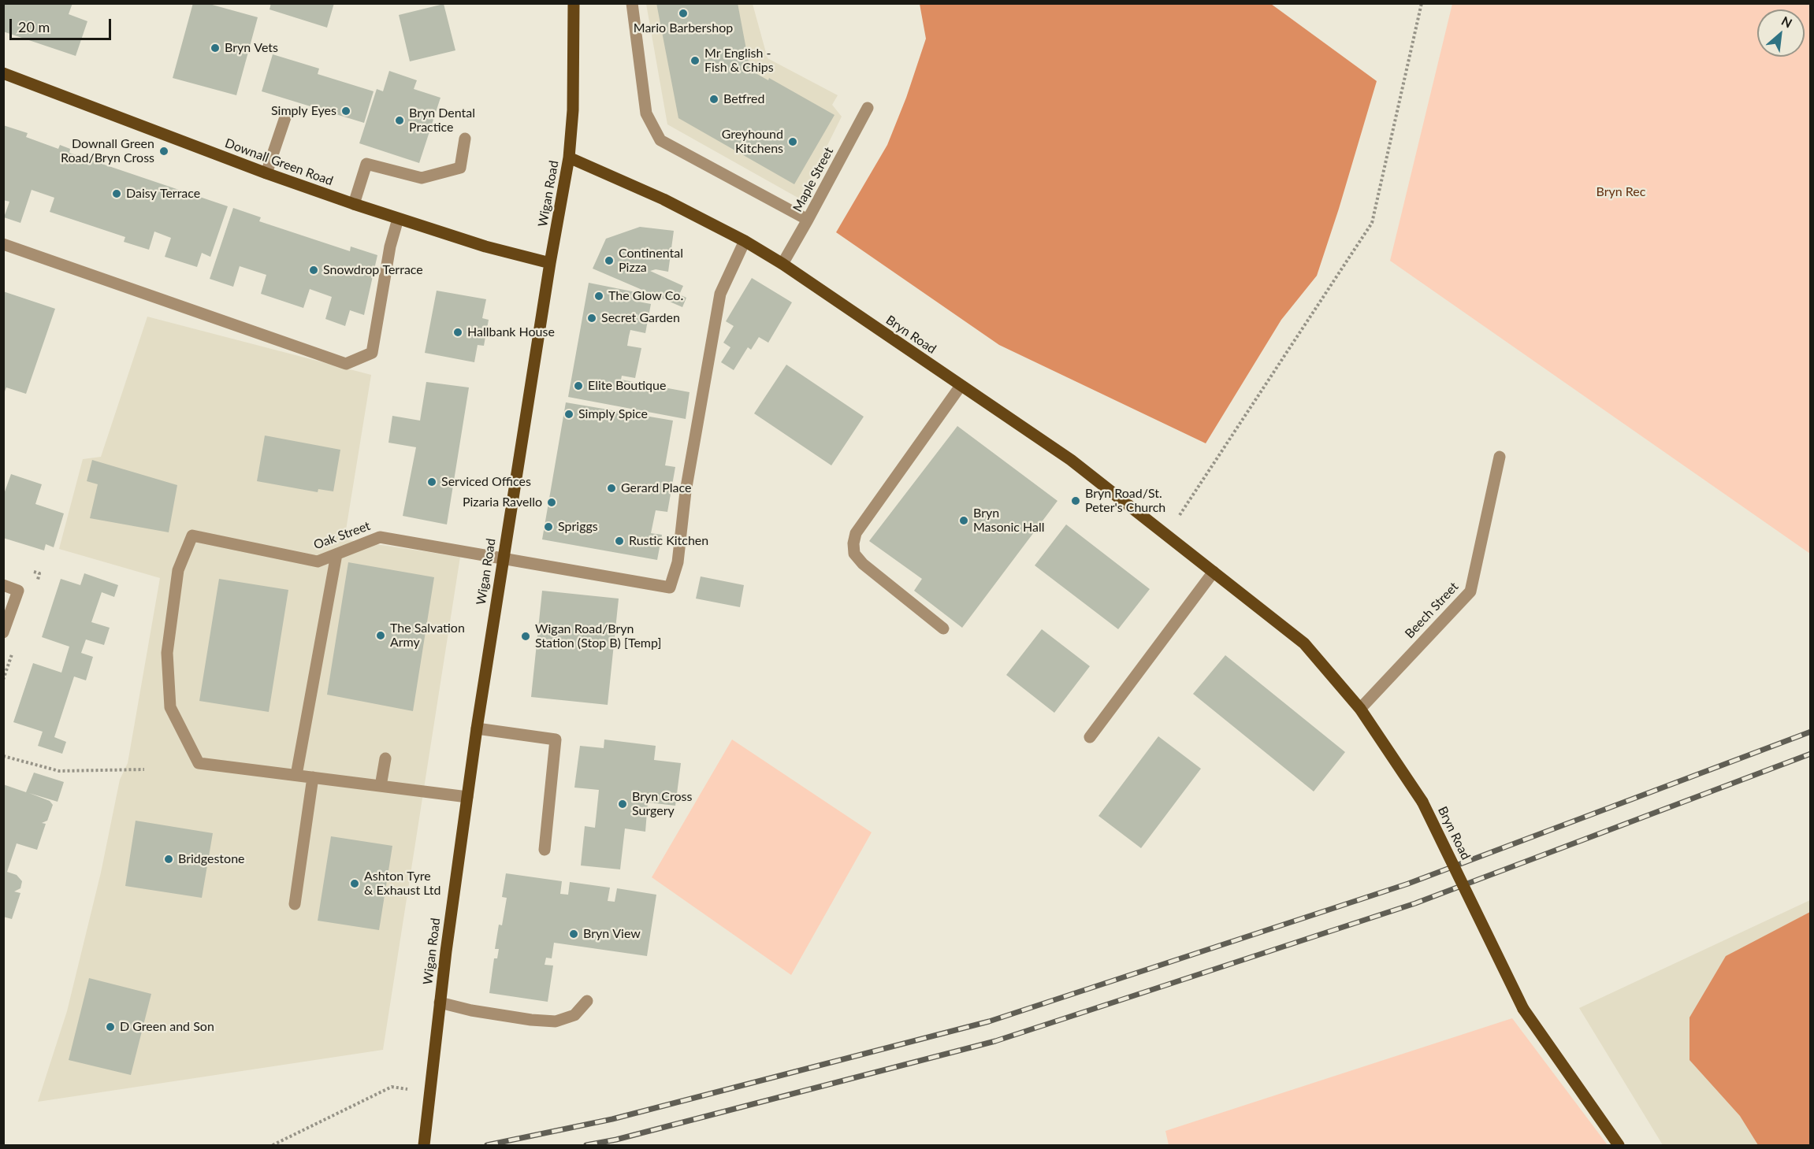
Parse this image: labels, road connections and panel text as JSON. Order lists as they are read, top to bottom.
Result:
{
  "streets": {
    "main road": ["Downall Green Road", "Wigan Road", "Bryn Road"],
    "street": ["Maple Street", "Oak Street", "Beech Street"]
  },
  "crossings": [
    ["Downall Green Road", "Wigan Road"],
    ["Maple Street", "Bryn Road"],
    ["Wigan Road", "Bryn Road"],
    ["Wigan Road", "Oak Street"],
    ["Bryn Road", "Oak Street"],
    ["Bryn Road", "Beech Street"]
  ],
  "parks": ["Bryn Rec"],
  "places": [
    "Mario Barbershop",
    "Bryn Vets",
    "Mr English - Fish & Chips",
    "Betfred",
    "Simply Eyes",
    "Bryn Dental Practice",
    "Greyhound Kitchens",
    "Downall Green Road/Bryn Cross",
    "Daisy Terrace",
    "Continental Pizza",
    "Snowdrop Terrace",
    "The Glow Co.",
    "Secret Garden",
    "Hallbank House",
    "Elite Boutique",
    "Simply Spice",
    "Serviced Offices",
    "Gerard Place",
    "Bryn Road/St. Peter's Church",
    "Pizaria Ravello",
    "Bryn Masonic Hall",
    "Spriggs",
    "Rustic Kitchen",
    "The Salvation Army",
    "Wigan Road/Bryn Station (Stop B) [Temp]",
    "Bryn Cross Surgery",
    "Bridgestone",
    "Ashton Tyre & Exhaust Ltd",
    "Bryn View",
    "D Green and Son"
  ],
  "scale_bar": "20 m",
  "north": "top right"
}
